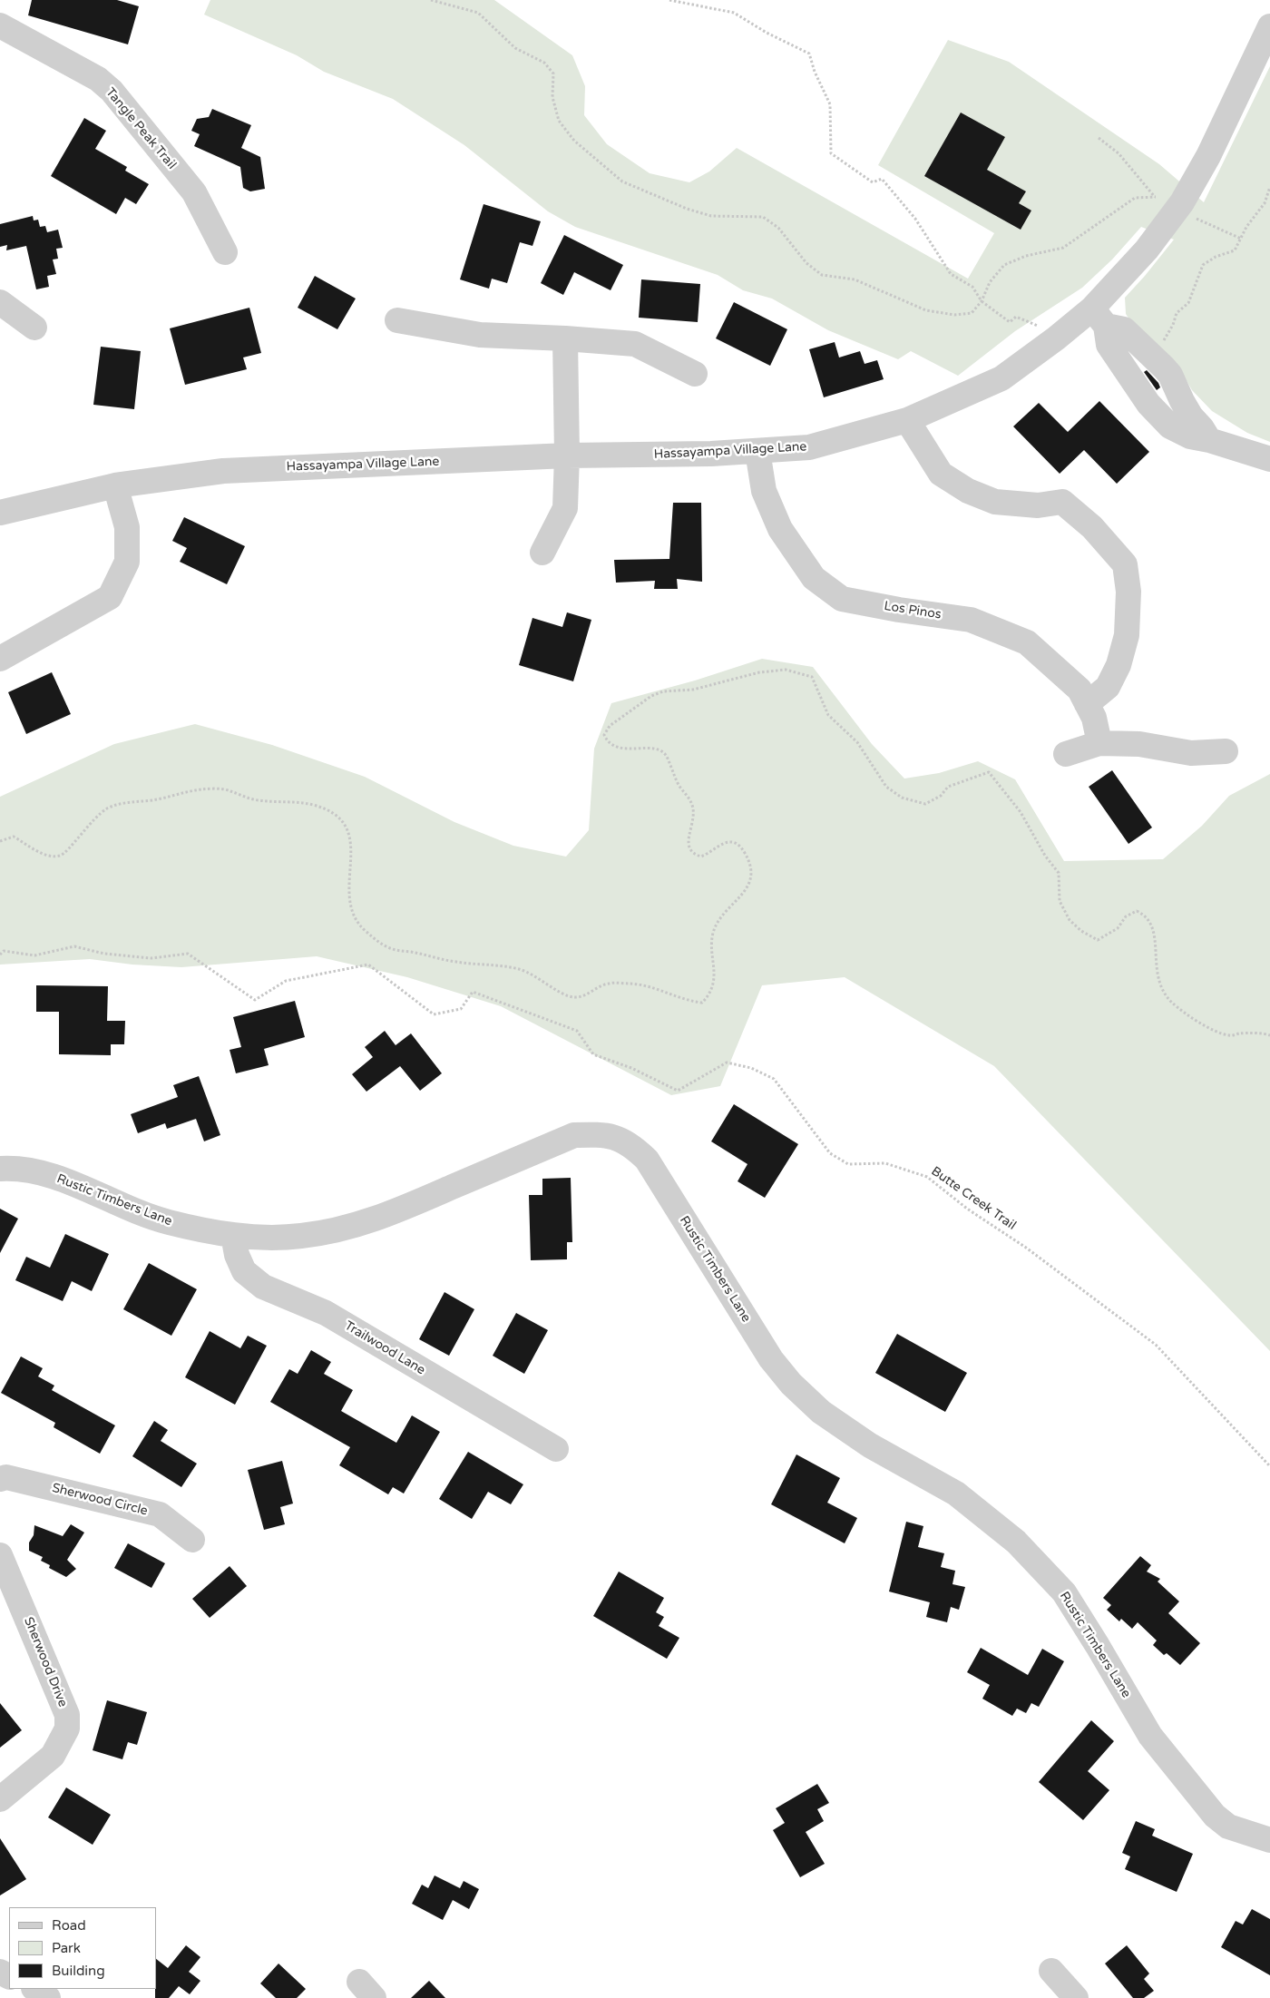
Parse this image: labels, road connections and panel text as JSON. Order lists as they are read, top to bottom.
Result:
{
  "streets": {
    "street": [
      "Tangle Peak Trail",
      "Hassayampa Village Lane",
      "Los Pinos",
      "Rustic Timbers Lane",
      "Trailwood Lane",
      "Sherwood Circle",
      "Sherwood Drive"
    ],
    "path": ["Butte Creek Trail"]
  },
  "crossings": [
    ["Hassayampa Village Lane", "Los Pinos"],
    ["Rustic Timbers Lane", "Trailwood Lane"]
  ],
  "legend": ["Road", "Park", "Building"]
}
